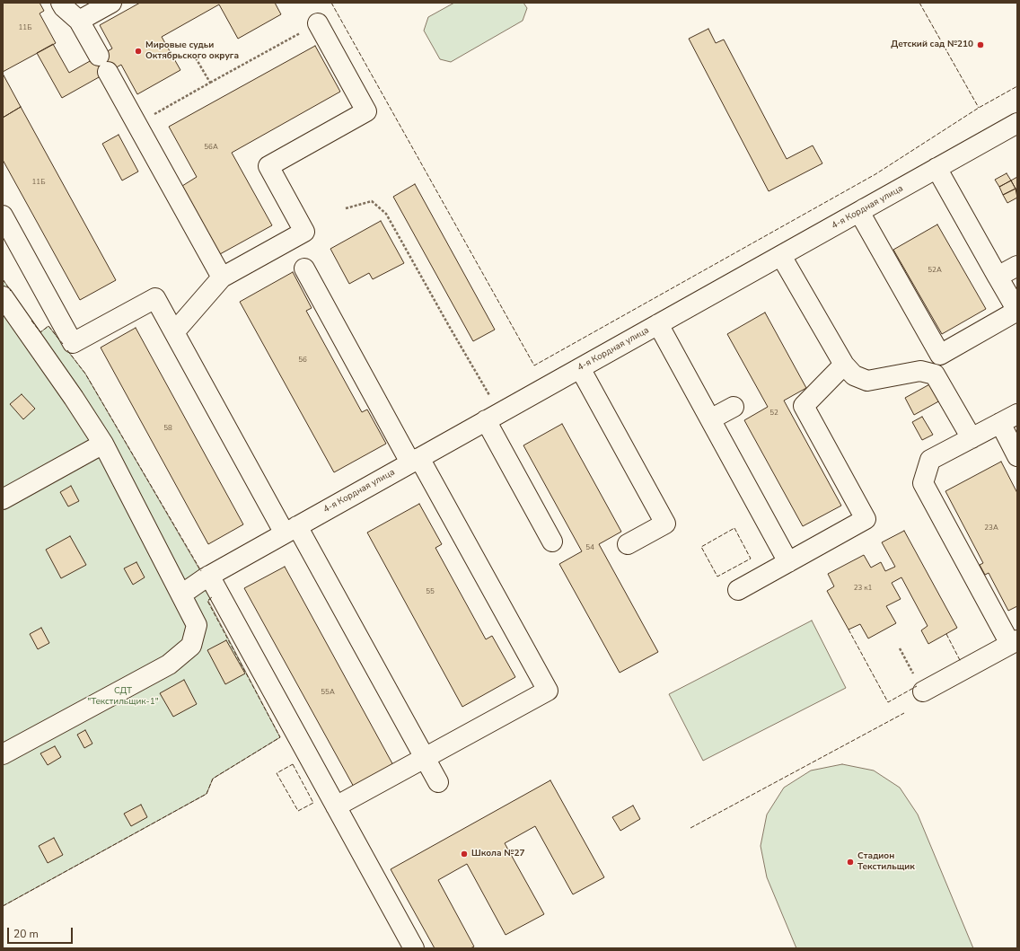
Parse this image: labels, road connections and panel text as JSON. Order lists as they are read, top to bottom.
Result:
{
  "streets": {
    "street": ["4-я Кордная улица"]
  },
  "parks": ["СДТ \"Текстильщик-1\""],
  "places": [
    "Детский сад №210",
    "Мировые судьи Октябрьского округа",
    "Школа №27",
    "Стадион Текстильщик"
  ],
  "house_numbers": [
    "11Б",
    "56А",
    "11Б",
    "52А",
    "56",
    "52",
    "58",
    "23А",
    "54",
    "23 к1",
    "55",
    "55А"
  ],
  "scale_bar": "20 m"
}
